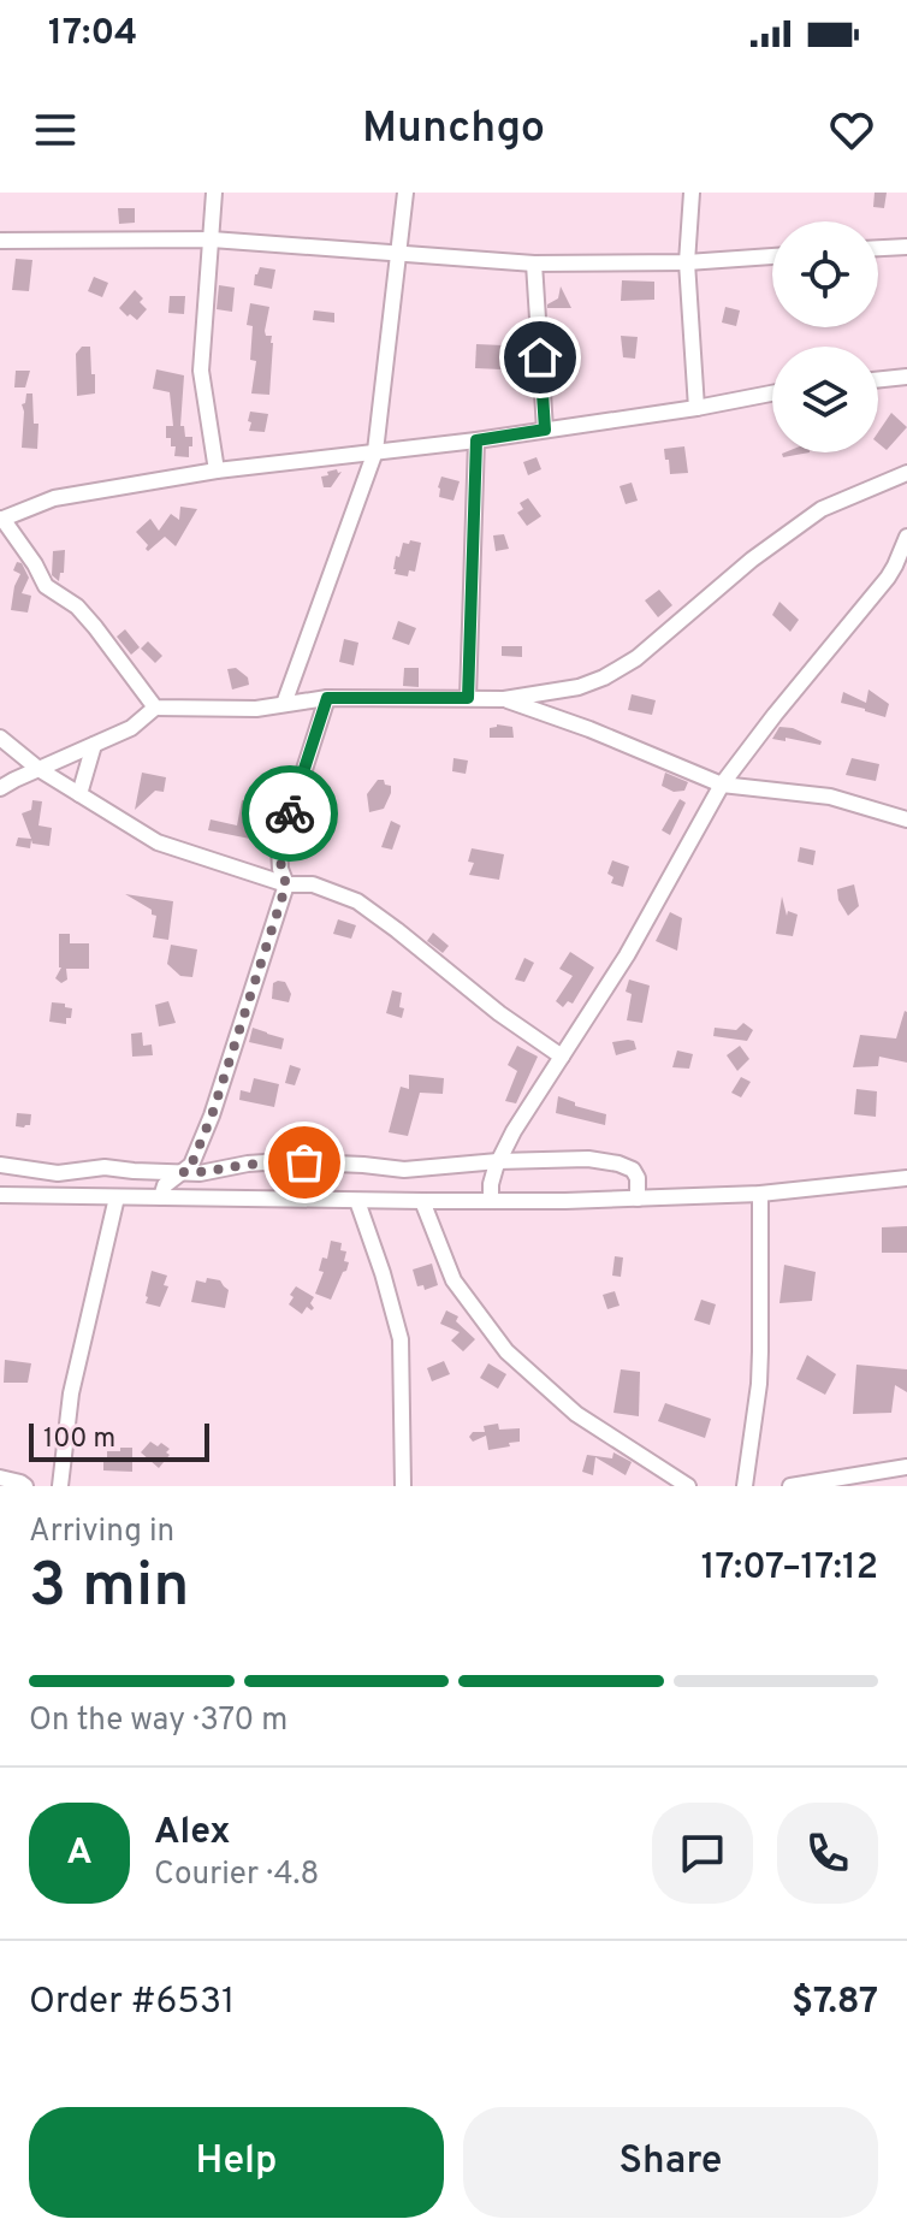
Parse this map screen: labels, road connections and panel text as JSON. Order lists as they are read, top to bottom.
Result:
{
  "scale_bar": "100 m",
  "page": {
    "status": "17:04",
    "header": "Munchgo",
    "scale": "100 m",
    "heading": ["3 min", "Arriving in", "17:07–17:12"],
    "panel": [
      "Alex",
      "Courier · 4.8",
      "Order #6531",
      "$7.87"
    ],
    "bar": "On the way · 370 m",
    "round": "A",
    "buttons": ["Help", "Share"]
  }
}
